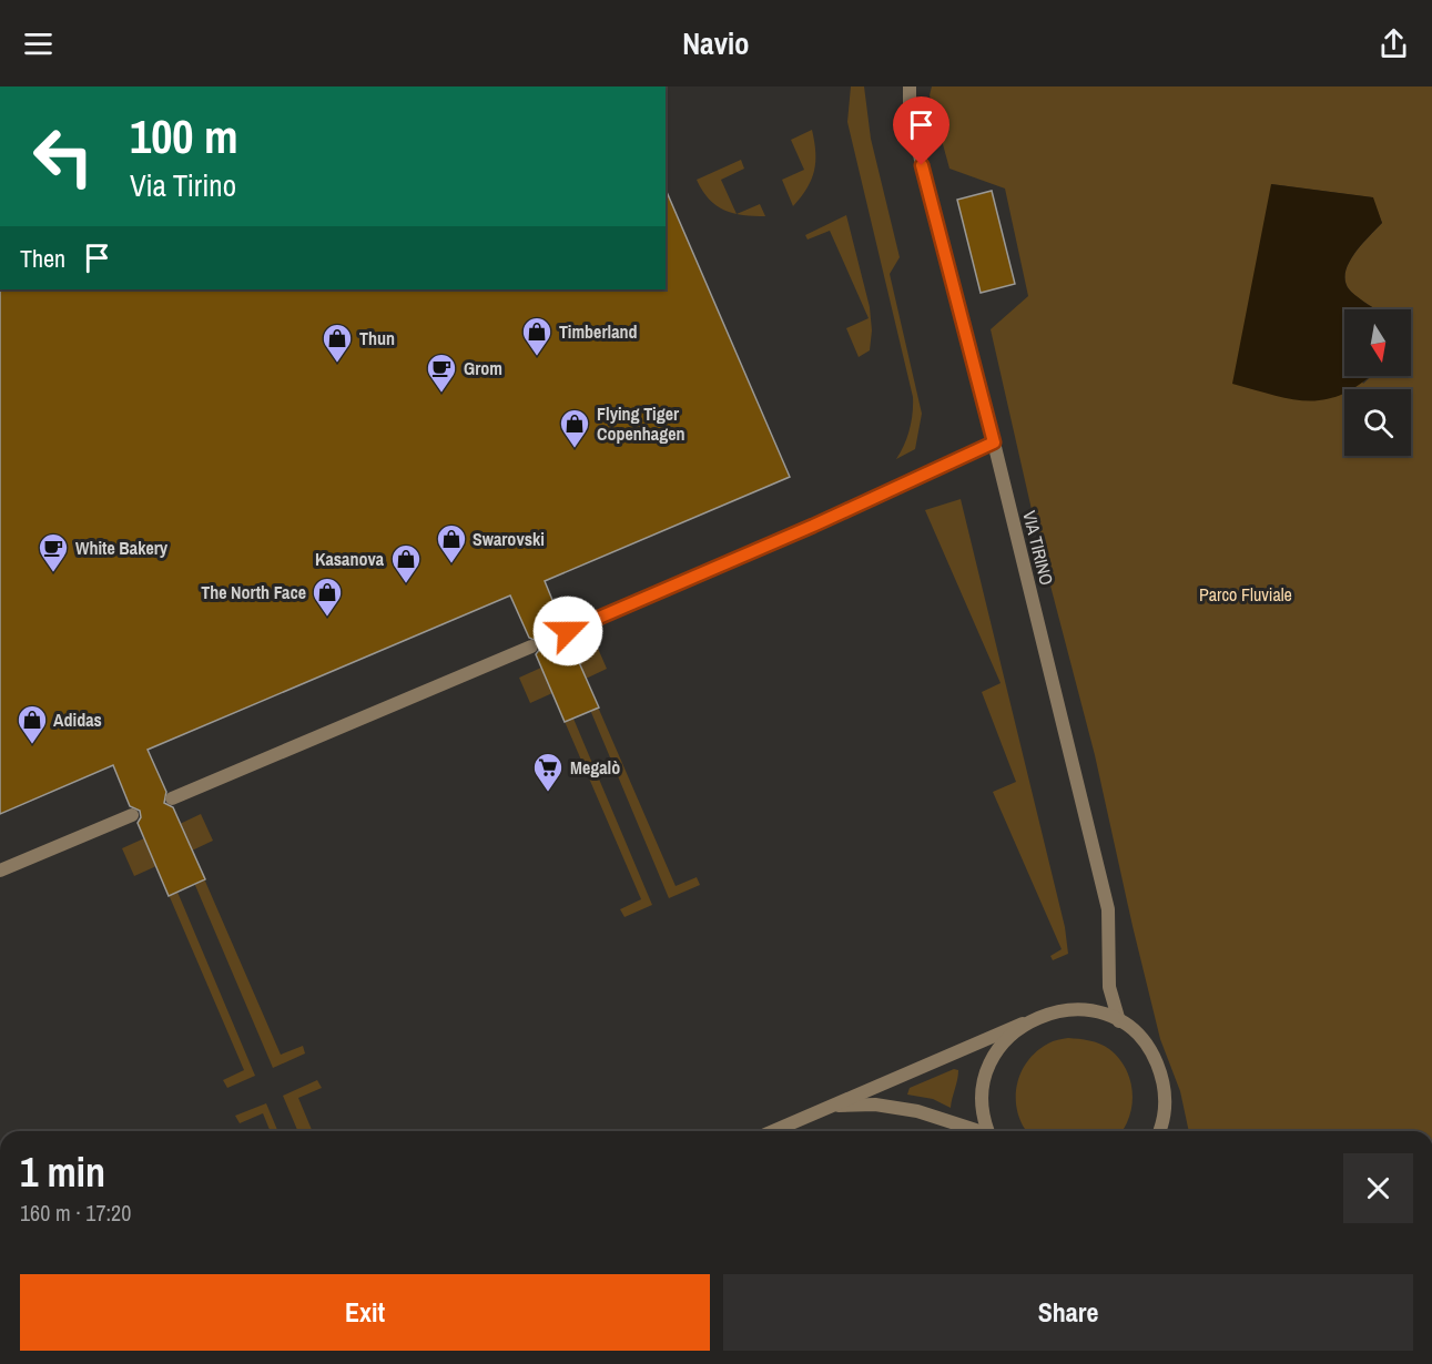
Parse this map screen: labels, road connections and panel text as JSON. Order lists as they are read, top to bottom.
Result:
{
  "streets": {
    "street": ["VIA TIRINO"]
  },
  "parks": ["Parco Fluviale"],
  "places": {
    "shop": [
      "Timberland",
      "Thun",
      "Flying Tiger Copenhagen",
      "Swarovski",
      "Kasanova",
      "The North Face",
      "Adidas"
    ],
    "cafe": ["Grom", "White Bakery"],
    "supermarket": ["Megalò"]
  },
  "north": "bottom",
  "page": {
    "header": "Navio",
    "turn": ["100 m", "Via Tirino"],
    "then": "Then",
    "heading": ["1 min", "160 m · 17:20"],
    "buttons": ["Exit", "Share"]
  }
}
